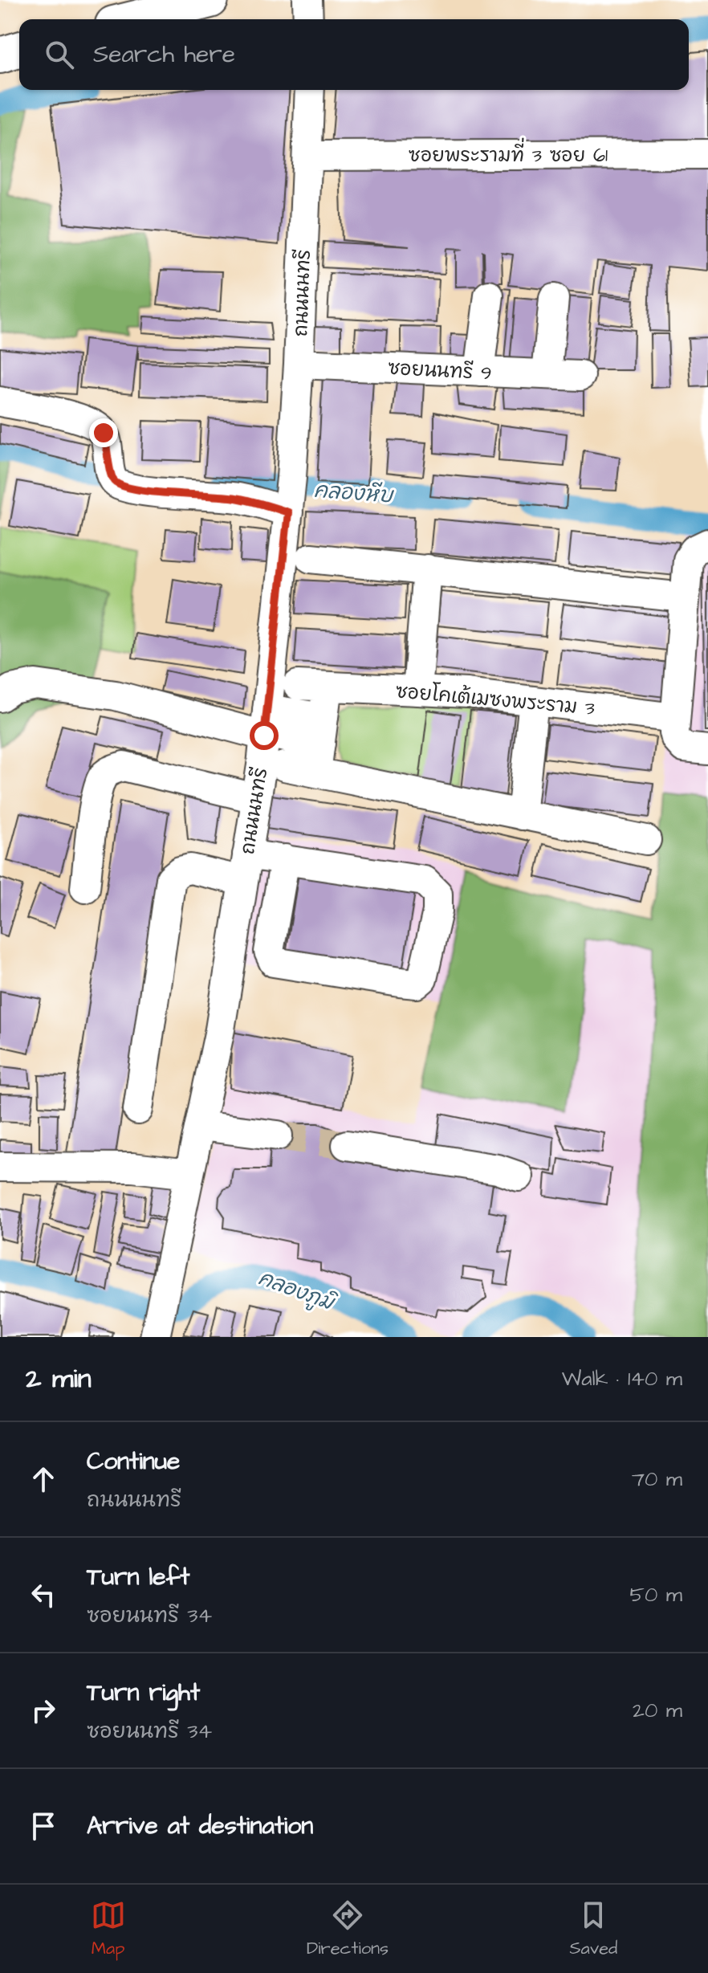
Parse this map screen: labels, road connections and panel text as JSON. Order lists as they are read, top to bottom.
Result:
{
  "streets": {
    "street": [
      "ซอยพระรามที่ 3 ซอย 61",
      "ถนนนนทรี",
      "ซอยนนทรี 9",
      "ซอยโคเต้เมซงพระราม 3"
    ]
  },
  "crossings": [
    ["ซอยพระรามที่ 3 ซอย 61", "ถนนนนทรี"],
    ["ถนนนนทรี", "ซอยนนทรี 9"]
  ],
  "water": ["คลองหีบ", "คลองภูมิ"],
  "page": {
    "search": "Search here",
    "heading": ["2 min", "Walk · 140 m"],
    "list": [
      ["Continue", "ถนนนนทรี", "70 m"],
      ["Turn left", "ซอยนนทรี 34", "50 m"],
      ["Turn right", "ซอยนนทรี 34", "20 m"],
      "Arrive at destination"
    ],
    "nav": ["Map", "Directions", "Saved"]
  }
}
